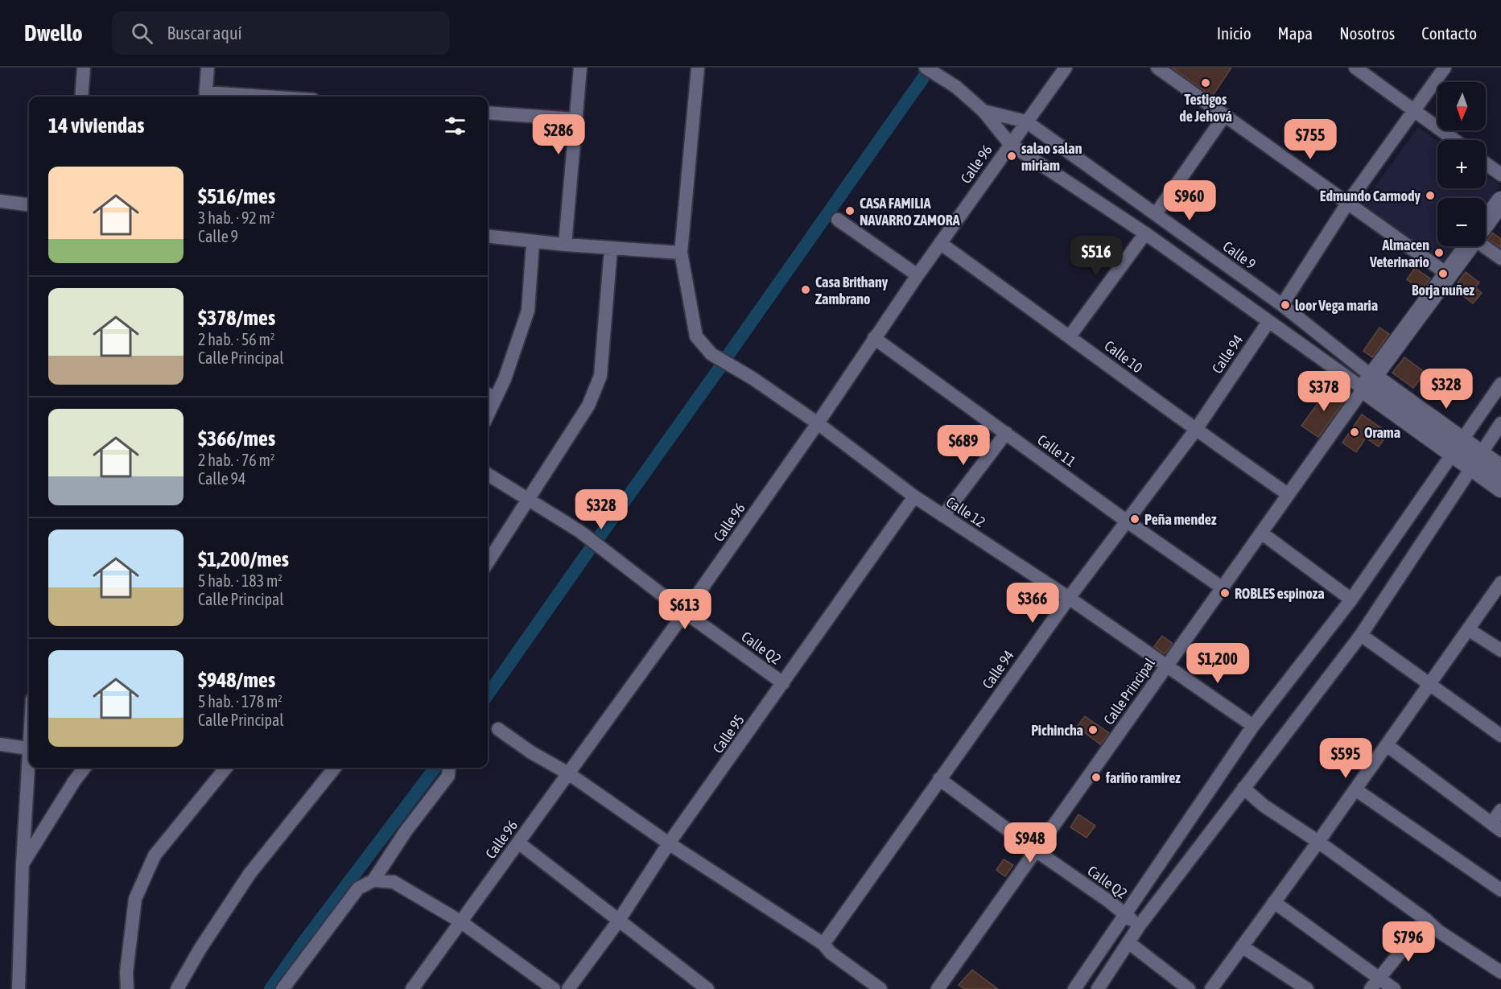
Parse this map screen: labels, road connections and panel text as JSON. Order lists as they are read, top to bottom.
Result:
{
  "streets": {
    "street": [
      "Calle 96",
      "Calle 9",
      "Calle 94",
      "Calle 10",
      "Calle 11",
      "Calle 12",
      "Calle Q2",
      "Calle Principal",
      "Calle 95"
    ]
  },
  "crossings": [
    ["Calle 96", "Calle 9"],
    ["Calle 96", "Calle 10"],
    ["Calle 96", "Calle 11"],
    ["Calle 96", "Calle 12"],
    ["Calle 96", "Calle Q2"],
    ["Calle 9", "Calle 94"],
    ["Calle 9", "Calle Principal"],
    ["Calle 94", "Calle 10"],
    ["Calle 94", "Calle 11"],
    ["Calle 94", "Calle 12"],
    ["Calle 94", "Calle Q2"],
    ["Calle 10", "Calle Principal"],
    ["Calle 11", "Calle Principal"],
    ["Calle 12", "Calle Principal"],
    ["Calle 12", "Calle 95"],
    ["Calle Q2", "Calle Principal"],
    ["Calle Q2", "Calle 95"]
  ],
  "places": [
    "Testigos de Jehová",
    "salao salan miriam",
    "Edmundo Carmody",
    "CASA FAMILIA NAVARRO ZAMORA",
    "Almacen Veterinario",
    "Borja nuñez",
    "Casa Brithany Zambrano",
    "loor Vega maria",
    "Orama",
    "Peña mendez",
    "ROBLES espinoza",
    "Pichincha",
    "fariño ramirez"
  ],
  "north": "bottom",
  "page": {
    "header": "Dwello",
    "search": "Buscar aquí",
    "nav": [
      "Inicio",
      "Mapa",
      "Nosotros",
      "Contacto"
    ],
    "map_buttons": ["+", "−"],
    "heading": "14 viviendas",
    "price": [
      "$286",
      "$755",
      "$960",
      "$516",
      "$328",
      "$378",
      "$689",
      "$328",
      "$366",
      "$613",
      "$1,200",
      "$595",
      "$948",
      "$796"
    ],
    "list": [
      {
        "name": "$516/mes",
        "note": "3 hab. · 92 m² · Calle 9"
      },
      {
        "name": "$378/mes",
        "note": "2 hab. · 56 m² · Calle Principal"
      },
      {
        "name": "$366/mes",
        "note": "2 hab. · 76 m² · Calle 94"
      },
      {
        "name": "$1,200/mes",
        "note": "5 hab. · 183 m² · Calle Principal"
      },
      {
        "name": "$948/mes",
        "note": "5 hab. · 178 m² · Calle Principal"
      }
    ]
  }
}
